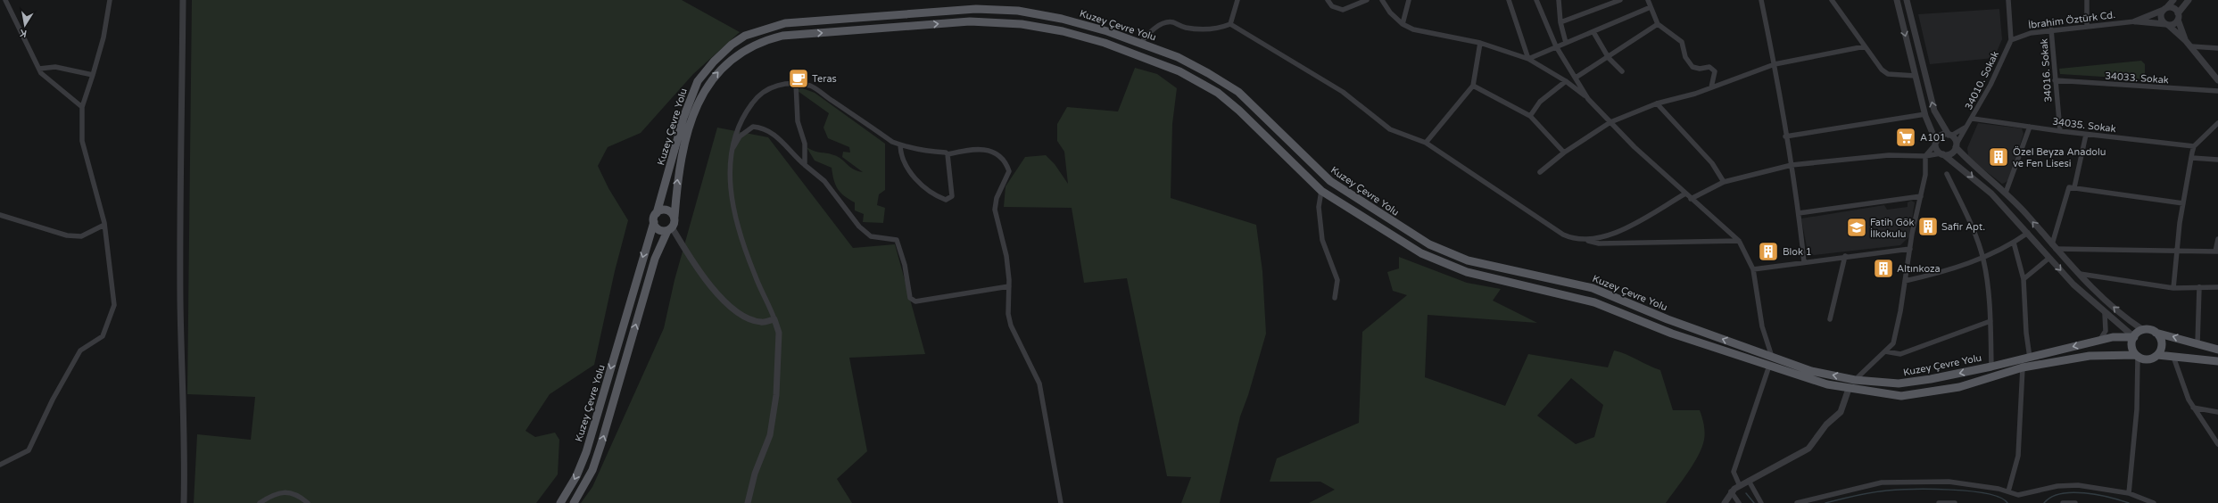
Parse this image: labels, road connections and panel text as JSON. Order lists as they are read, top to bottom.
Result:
{
  "streets": {
    "main road": ["Kuzey Çevre Yolu"],
    "street": [
      "İbrahim Öztürk Cd.",
      "34016. Sokak",
      "34033. Sokak",
      "34010. Sokak",
      "34035. Sokak"
    ]
  },
  "crossings": [
    ["İbrahim Öztürk Cd.", "34016. Sokak"],
    ["İbrahim Öztürk Cd.", "34010. Sokak"],
    ["34016. Sokak", "34033. Sokak"],
    ["34016. Sokak", "34035. Sokak"],
    ["34010. Sokak", "34035. Sokak"]
  ],
  "places": {
    "cafe": ["Teras"],
    "supermarket": ["A101"],
    "building": [
      "Özel Beyza Anadolu ve Fen Lisesi",
      "Safir Apt.",
      "Blok 1",
      "Altınkoza"
    ],
    "school or university": ["Fatih Gök İlkokulu"]
  },
  "north": "bottom"
}
